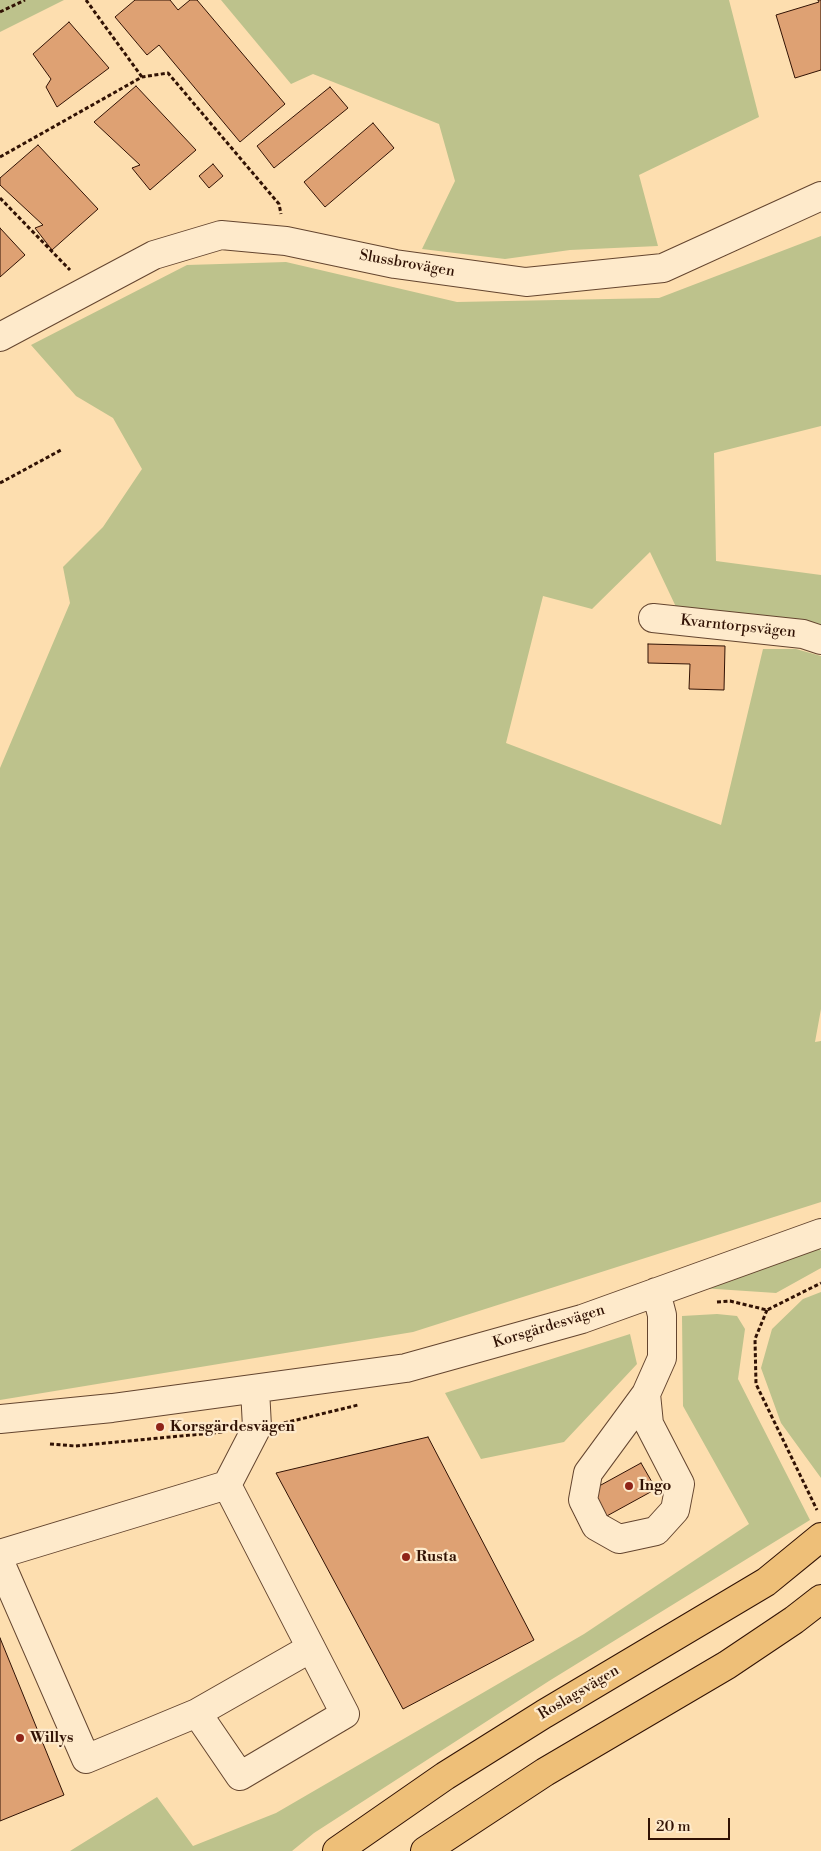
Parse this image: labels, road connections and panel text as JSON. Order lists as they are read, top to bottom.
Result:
{
  "streets": {
    "main road": ["Roslagsvägen"],
    "street": ["Slussbrovägen", "Kvarntorpsvägen", "Korsgärdesvägen"]
  },
  "places": [
    "Korsgärdesvägen",
    "Ingo",
    "Rusta",
    "Willys"
  ],
  "scale_bar": "20 m"
}
